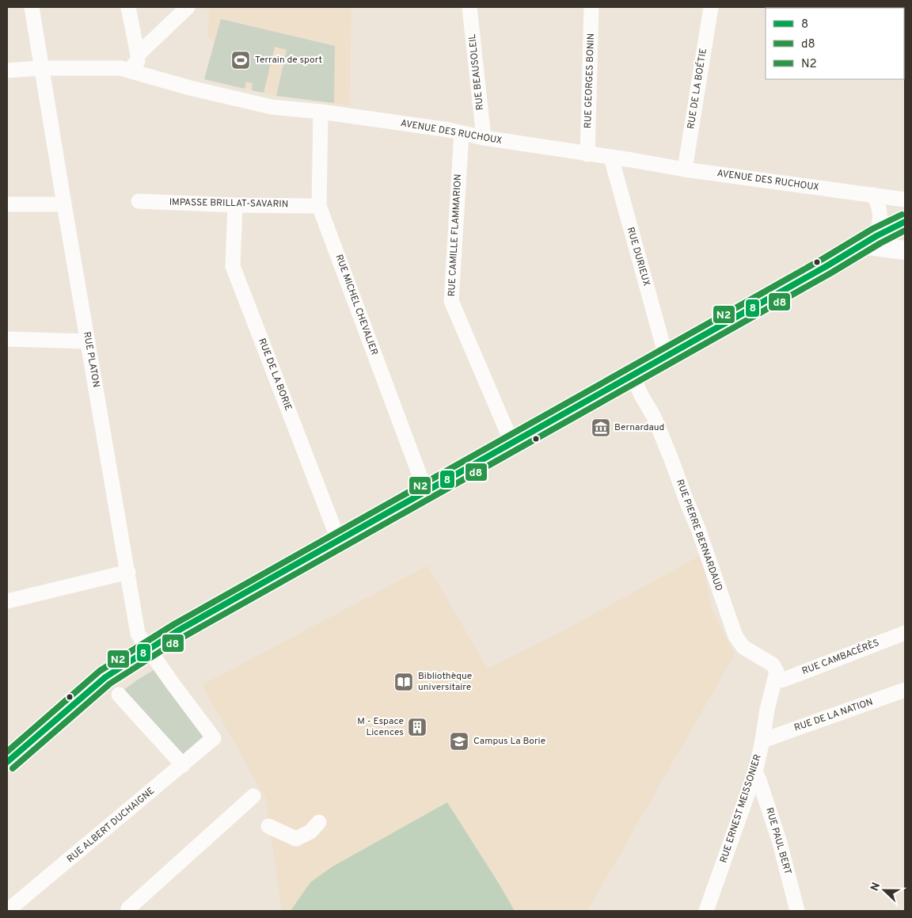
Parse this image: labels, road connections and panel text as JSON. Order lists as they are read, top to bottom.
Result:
{
  "streets": {
    "street": [
      "RUE BEAUSOLEIL",
      "RUE GEORGES BONIN",
      "RUE DE LA BOÉTIE",
      "AVENUE DES RUCHOUX",
      "IMPASSE BRILLAT-SAVARIN",
      "RUE CAMILLE FLAMMARION",
      "RUE DURIEUX",
      "RUE MICHEL CHEVALIER",
      "RUE PLATON",
      "RUE DE LA BORIE",
      "RUE PIERRE BERNARDAUD",
      "RUE CAMBACÉRÈS",
      "RUE DE LA NATION",
      "RUE ERNEST MEISSONIER",
      "RUE ALBERT DUCHAIGNE",
      "RUE PAUL BERT"
    ]
  },
  "crossings": [
    ["RUE BEAUSOLEIL", "AVENUE DES RUCHOUX"],
    ["RUE GEORGES BONIN", "AVENUE DES RUCHOUX"],
    ["RUE DE LA BOÉTIE", "AVENUE DES RUCHOUX"],
    ["AVENUE DES RUCHOUX", "RUE CAMILLE FLAMMARION"],
    ["AVENUE DES RUCHOUX", "RUE DURIEUX"],
    ["AVENUE DES RUCHOUX", "RUE MICHEL CHEVALIER"],
    ["AVENUE DES RUCHOUX", "RUE PLATON"],
    ["IMPASSE BRILLAT-SAVARIN", "RUE MICHEL CHEVALIER"],
    ["IMPASSE BRILLAT-SAVARIN", "RUE DE LA BORIE"],
    ["RUE PLATON", "RUE ALBERT DUCHAIGNE"],
    ["RUE PIERRE BERNARDAUD", "RUE CAMBACÉRÈS"],
    ["RUE PIERRE BERNARDAUD", "RUE ERNEST MEISSONIER"],
    ["RUE CAMBACÉRÈS", "RUE ERNEST MEISSONIER"],
    ["RUE DE LA NATION", "RUE ERNEST MEISSONIER"],
    ["RUE ERNEST MEISSONIER", "RUE PAUL BERT"]
  ],
  "places": {
    "sports": ["Terrain de sport"],
    "museum": ["Bernardaud"],
    "library": ["Bibliothèque universitaire"],
    "building": ["M - Espace Licences"],
    "school or university": ["Campus La Borie"]
  },
  "lines": ["transit line N2", "transit line 8", "transit line d8"],
  "legend": ["8", "d8", "N2"],
  "north": "left"
}
